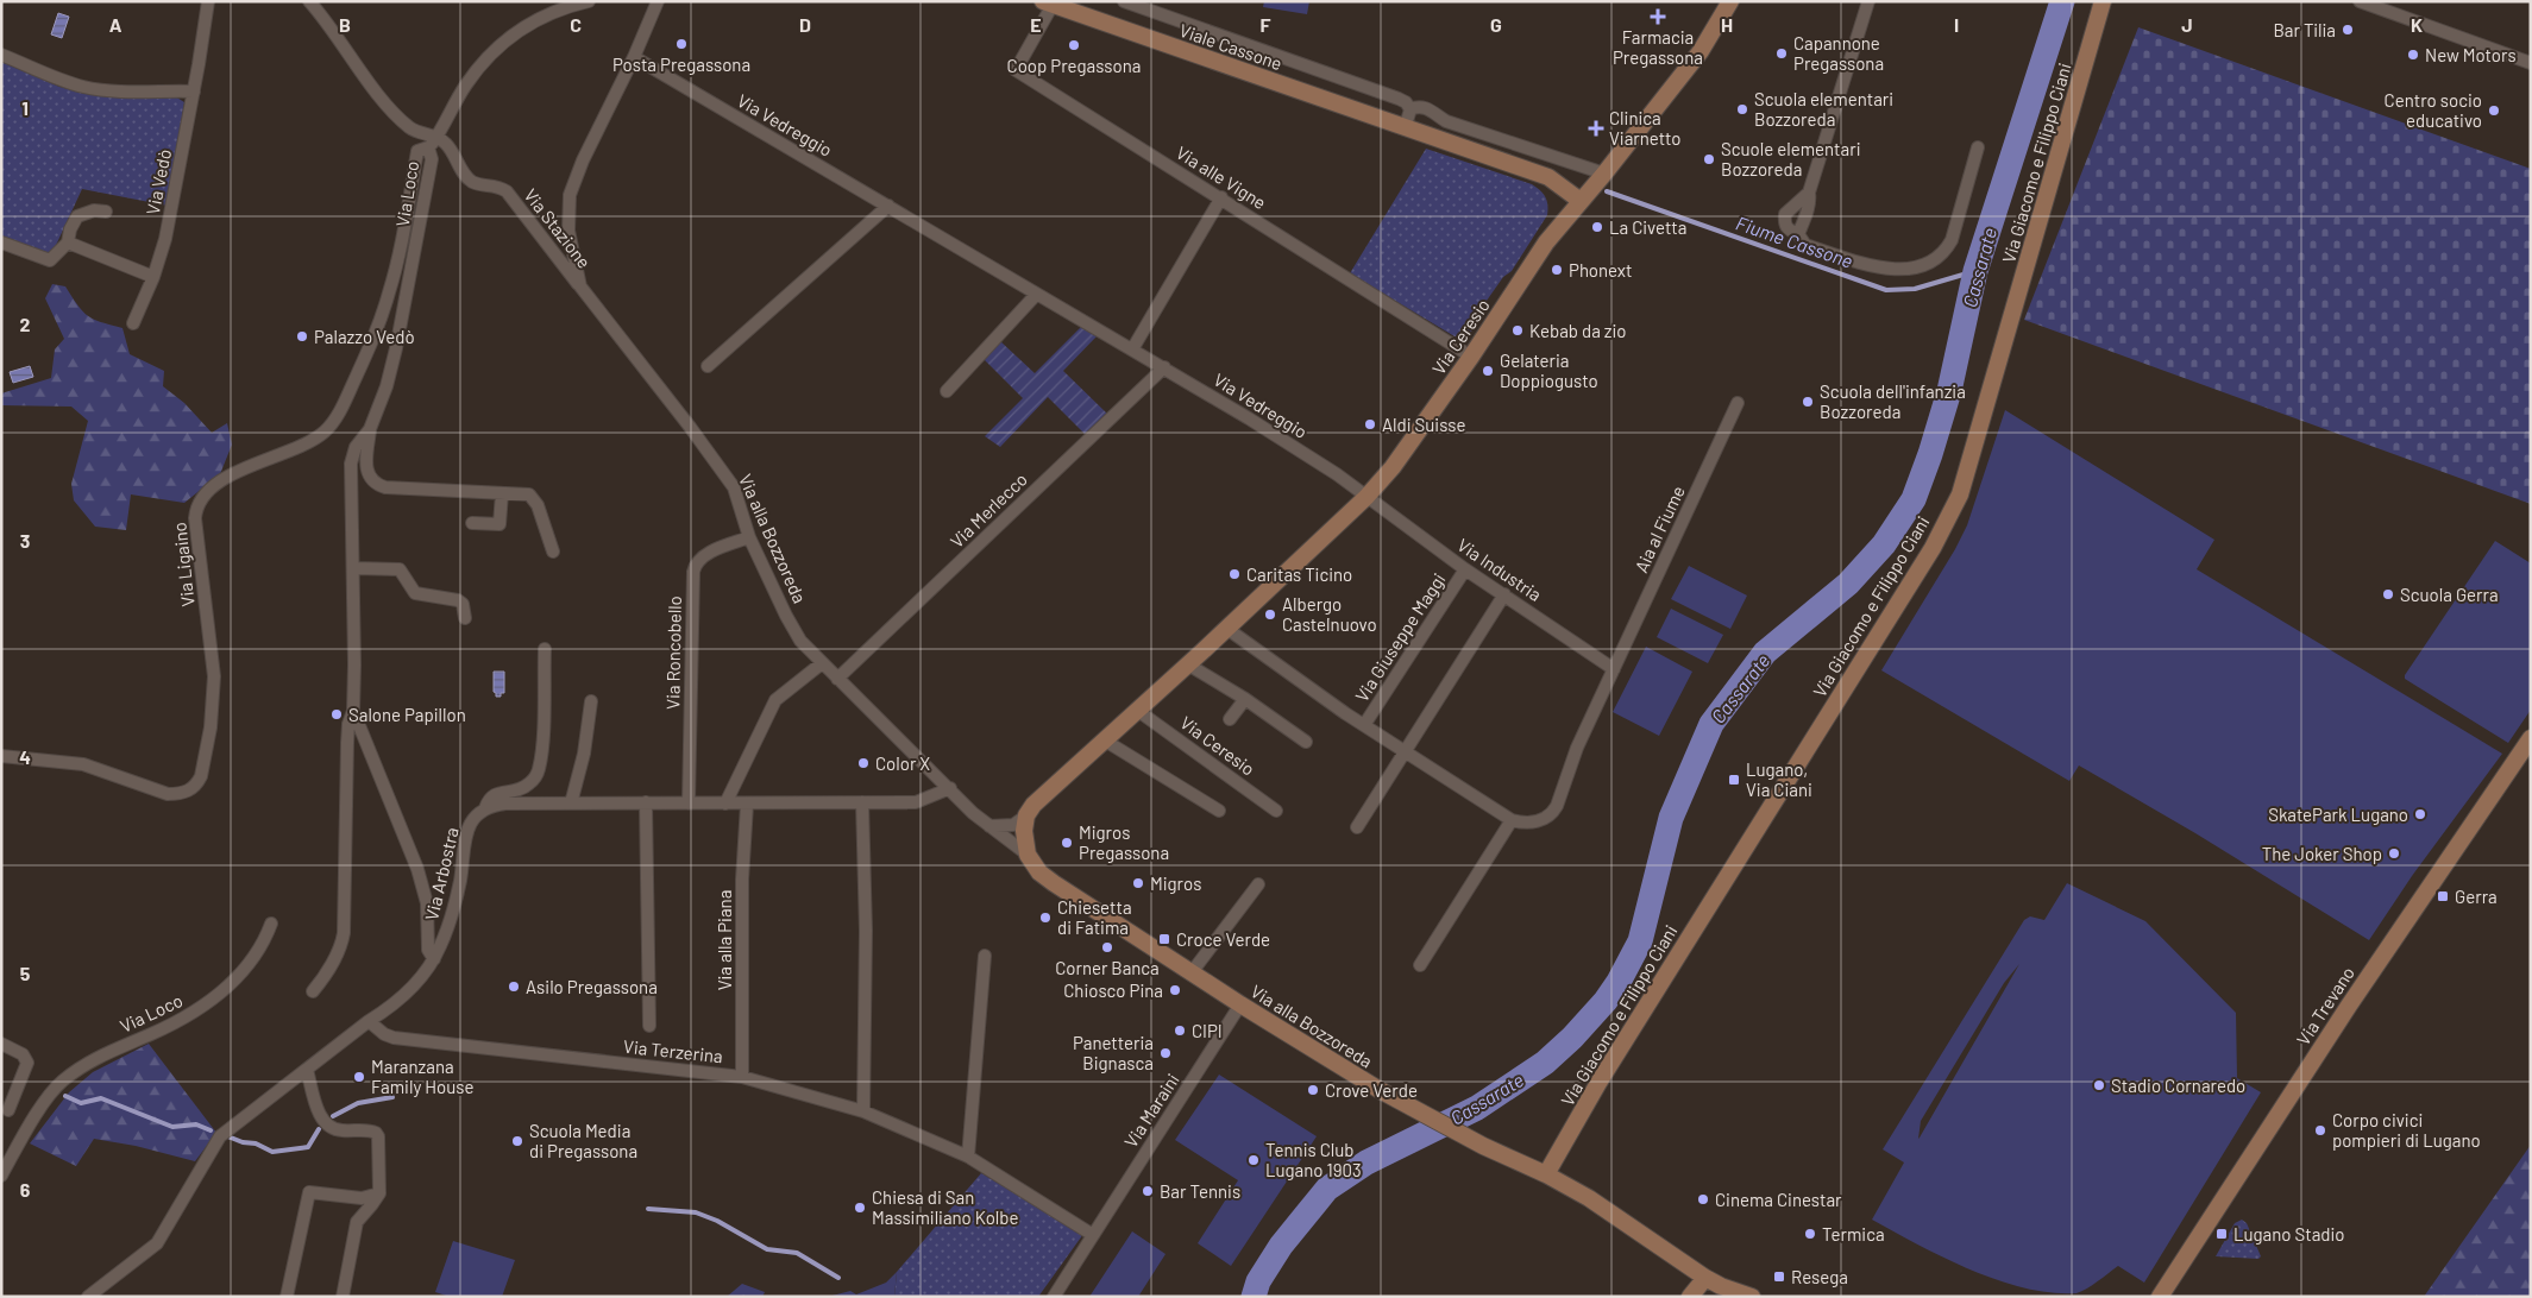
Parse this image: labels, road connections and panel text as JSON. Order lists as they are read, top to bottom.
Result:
{
  "streets": {
    "main road": [
      "Viale Cassone",
      "Via Giacomo e Filippo Ciani",
      "Via Ceresio",
      "Via alla Bozzoreda",
      "Via Trevano"
    ],
    "street": [
      "Via Vedreggio",
      "Via alle Vigne",
      "Via Vedò",
      "Via Loco",
      "Via Stazione",
      "Via Merlecco",
      "Aia al Fiume",
      "Via Ligaino",
      "Via Industria",
      "Via Giuseppe Maggi",
      "Via Roncobello",
      "Via Arbostra",
      "Via alla Piana",
      "Via Terzerina",
      "Via Maraini"
    ]
  },
  "crossings": [
    ["Viale Cassone", "Via alle Vigne"],
    ["Viale Cassone", "Via Ceresio"],
    ["Via Vedreggio", "Via Ceresio"],
    ["Via Vedreggio", "Via Merlecco"],
    ["Via Vedreggio", "Via alla Bozzoreda"],
    ["Via Vedreggio", "Via Industria"],
    ["Via Giacomo e Filippo Ciani", "Via alla Bozzoreda"],
    ["Via alle Vigne", "Via Ceresio"],
    ["Via Loco", "Via Stazione"],
    ["Via Loco", "Via Ligaino"],
    ["Via Loco", "Via Arbostra"],
    ["Via Stazione", "Via alla Bozzoreda"],
    ["Via Stazione", "Via Ligaino"],
    ["Via Ceresio", "Via Industria"],
    ["Via Ceresio", "Via Giuseppe Maggi"],
    ["Via Merlecco", "Via alla Bozzoreda"],
    ["Aia al Fiume", "Via Industria"],
    ["Via alla Bozzoreda", "Via Roncobello"],
    ["Via alla Bozzoreda", "Via Maraini"],
    ["Via Industria", "Via Giuseppe Maggi"],
    ["Via Arbostra", "Via Terzerina"],
    ["Via alla Piana", "Via Terzerina"],
    ["Via Terzerina", "Via Maraini"]
  ],
  "water": ["Fiume Cassone", "Cassarate"],
  "places": {
    "health": ["Farmacia Pregassona", "Clinica Viarnetto"],
    "other": [
      "Bar Tilia",
      "Posta Pregassona",
      "Coop Pregassona",
      "Capannone Pregassona",
      "New Motors",
      "Scuola elementari Bozzoreda",
      "Centro socio educativo",
      "Scuole elementari Bozzoreda",
      "La Civetta",
      "Phonext",
      "Kebab da zio",
      "Palazzo Vedò",
      "Gelateria Doppiogusto",
      "Scuola dell'infanzia Bozzoreda",
      "Aldi Suisse",
      "Caritas Ticino",
      "Scuola Gerra",
      "Albergo Castelnuovo",
      "Salone Papillon",
      "Color X",
      "SkatePark Lugano",
      "Migros Pregassona",
      "The Joker Shop",
      "Migros",
      "Chiesetta di Fatima",
      "Corner Banca",
      "Asilo Pregassona",
      "Chiosco Pina",
      "CIPI",
      "Panetteria Bignasca",
      "Maranzana Family House",
      "Stadio Cornaredo",
      "Crove Verde",
      "Corpo civici pompieri di Lugano",
      "Scuola Media di Pregassona",
      "Tennis Club Lugano 1903",
      "Bar Tennis",
      "Cinema Cinestar",
      "Chiesa di San Massimiliano Kolbe",
      "Termica"
    ],
    "transit": [
      "Lugano, Via Ciani",
      "Gerra",
      "Croce Verde",
      "Lugano Stadio",
      "Resega"
    ]
  },
  "grid": {
    "columns": [
      "A",
      "B",
      "C",
      "D",
      "E",
      "F",
      "G",
      "H",
      "I",
      "J",
      "K"
    ],
    "rows": [
      "1",
      "2",
      "3",
      "4",
      "5",
      "6"
    ]
  }
}
